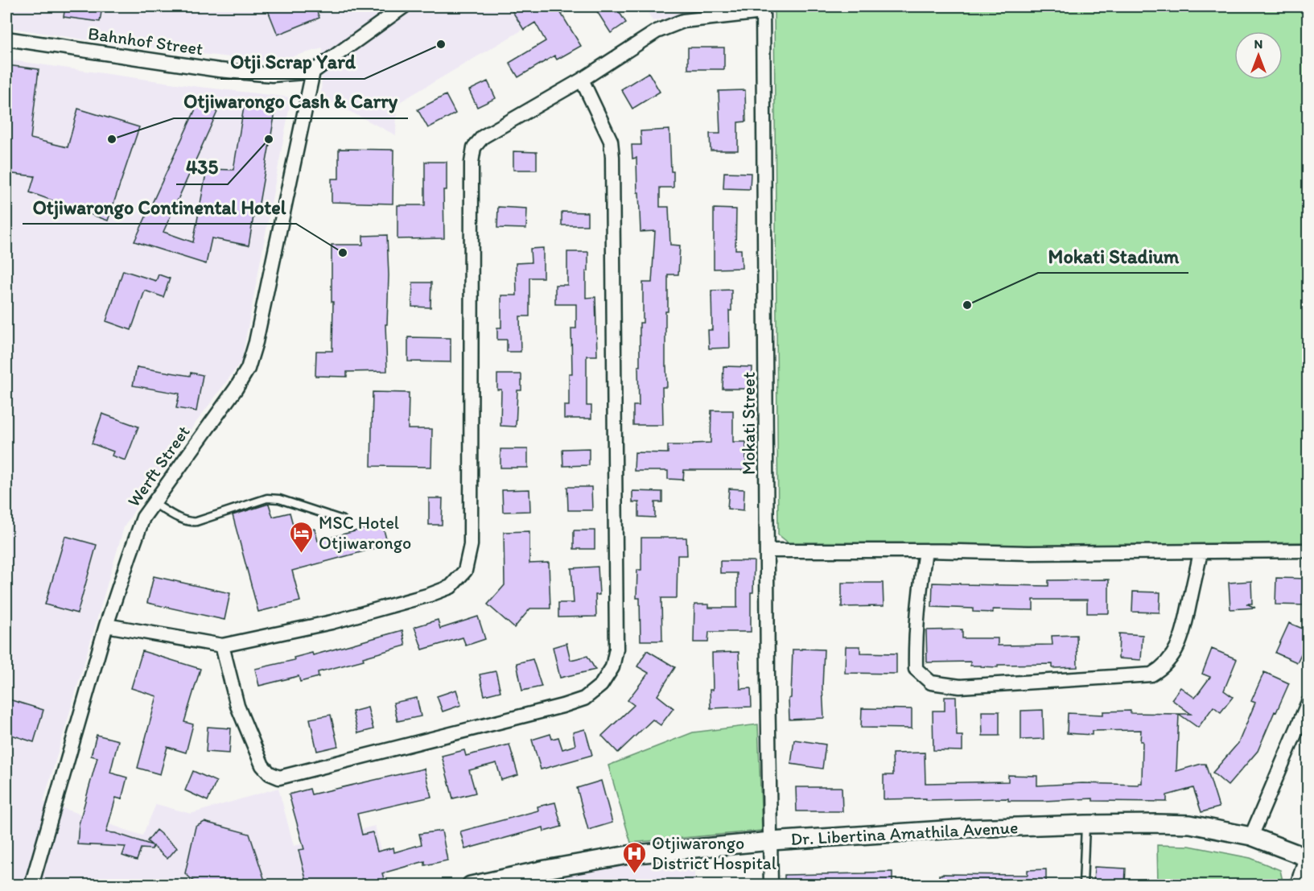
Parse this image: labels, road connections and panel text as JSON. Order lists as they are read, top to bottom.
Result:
{
  "streets": {
    "street": [
      "Bahnhof Street",
      "Mokati Street",
      "Werft Street",
      "Dr. Libertina Amathila Avenue"
    ]
  },
  "crossings": [
    ["Bahnhof Street", "Werft Street"],
    ["Mokati Street", "Dr. Libertina Amathila Avenue"]
  ],
  "places": {
    "other": [
      "Otji Scrap Yard",
      "Otjiwarongo Cash & Carry",
      "435",
      "Otjiwarongo Continental Hotel",
      "Mokati Stadium"
    ],
    "hotel": ["MSC Hotel Otjiwarongo"],
    "hospital": ["Otjiwarongo District Hospital"]
  },
  "north": "top"
}
